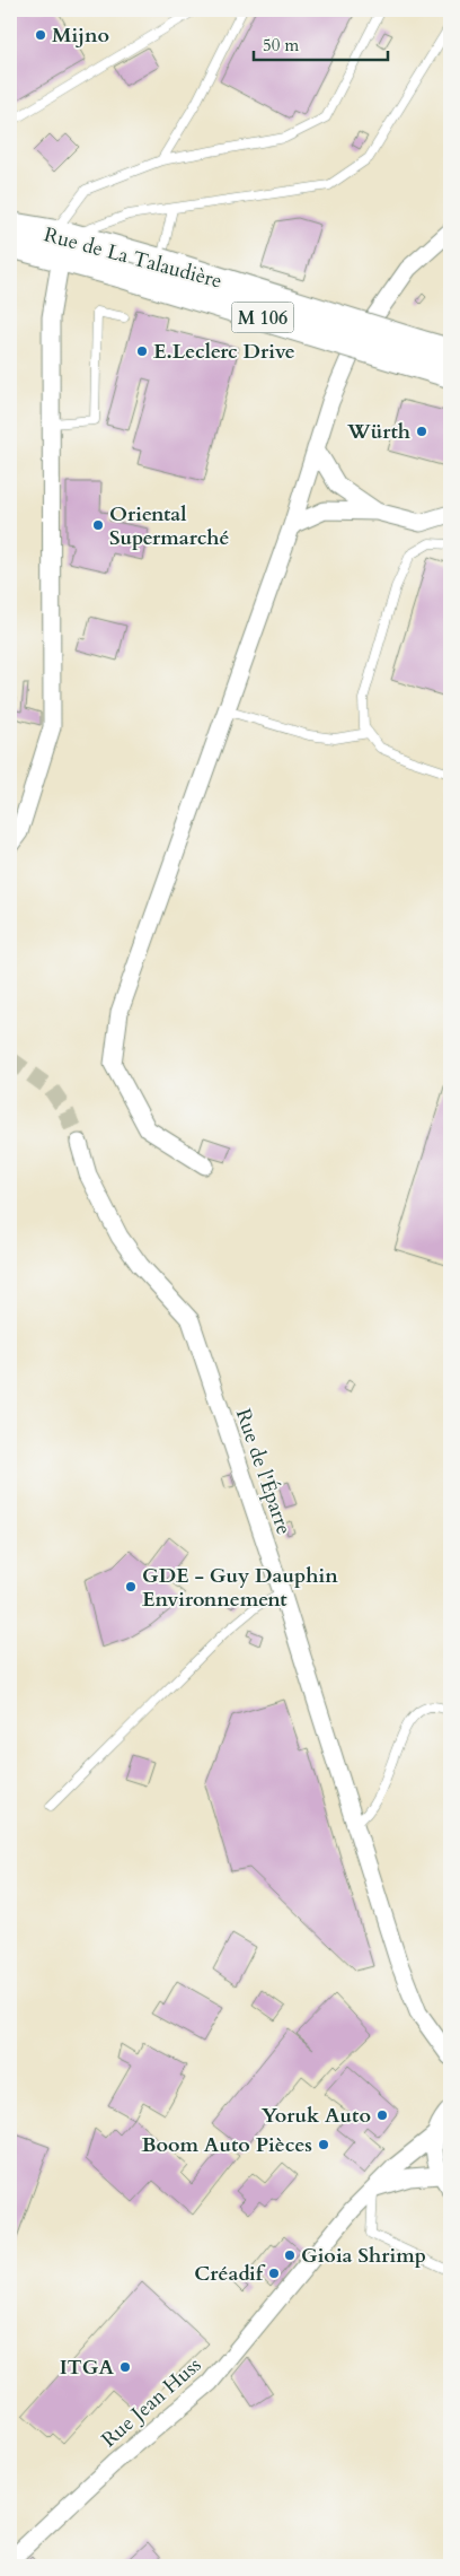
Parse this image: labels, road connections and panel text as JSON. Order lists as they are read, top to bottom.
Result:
{
  "streets": {
    "main road": ["Rue de La Talaudière", "M 106"],
    "street": ["Rue de l'Éparre", "Rue Jean Huss"]
  },
  "places": [
    "Mijno",
    "E.Leclerc Drive",
    "Würth",
    "Oriental Supermarché",
    "GDE - Guy Dauphin Environnement",
    "Yoruk Auto",
    "Boom Auto Pièces",
    "Gioia Shrimp",
    "Créadif",
    "ITGA"
  ],
  "scale_bar": "50 m"
}
